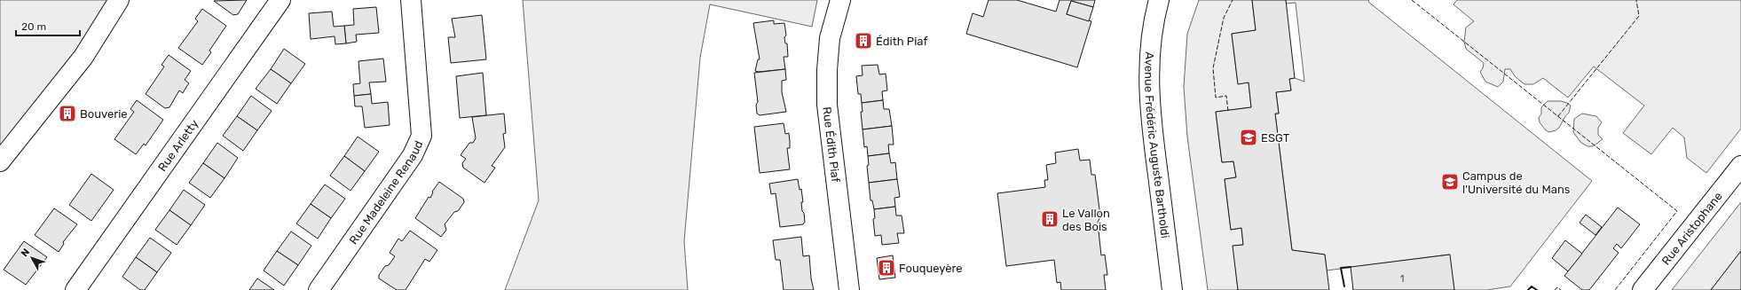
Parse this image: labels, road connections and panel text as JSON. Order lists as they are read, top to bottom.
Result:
{
  "streets": {
    "street": [
      "Rue Arletty",
      "Rue Édith Piaf",
      "Avenue Frédéric Auguste Bartholdi",
      "Rue Madeleine Renaud",
      "Rue Aristophane"
    ]
  },
  "places": {
    "building": [
      "Édith Piaf",
      "Bouverie",
      "Le Vallon des Bois",
      "Fouqueyère"
    ],
    "school or university": ["ESGT", "Campus de l'Université du Mans"]
  },
  "house_numbers": ["1"],
  "scale_bar": "20 m",
  "north": "top left"
}
